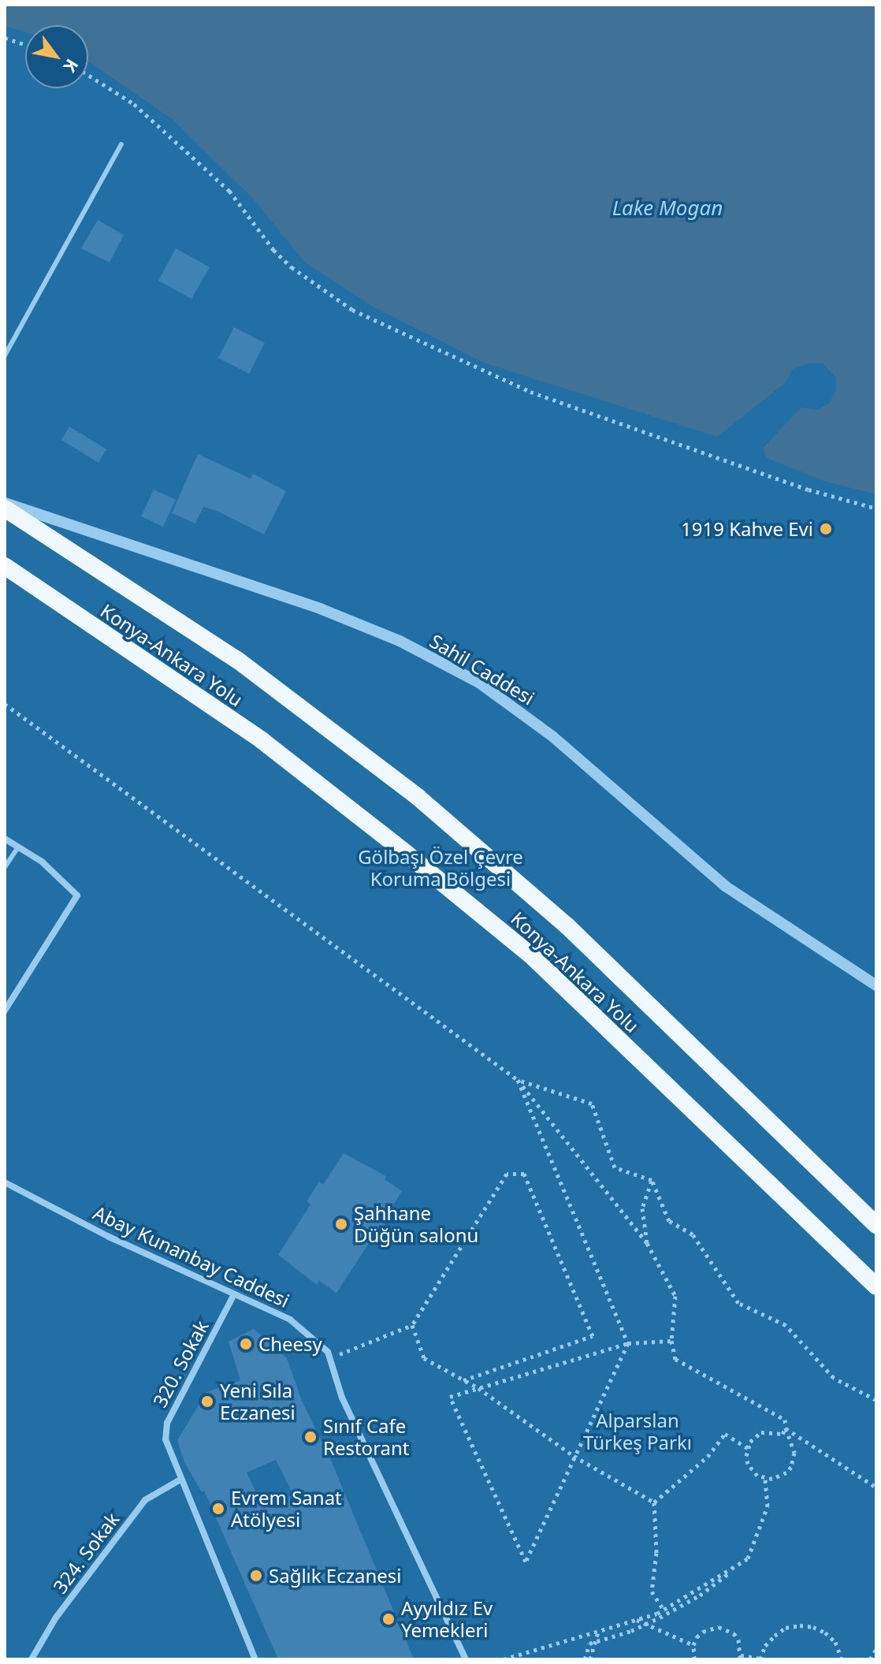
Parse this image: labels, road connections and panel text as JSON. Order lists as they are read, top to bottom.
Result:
{
  "streets": {
    "highway": ["Konya-Ankara Yolu"],
    "street": [
      "Sahil Caddesi",
      "Abay Kunanbay Caddesi",
      "320. Sokak",
      "324. Sokak"
    ]
  },
  "crossings": [
    ["Abay Kunanbay Caddesi", "320. Sokak"],
    ["320. Sokak", "324. Sokak"]
  ],
  "water": ["Lake Mogan"],
  "parks": ["Gölbaşı Özel Çevre Koruma Bölgesi", "Alparslan Türkeş Parkı"],
  "places": [
    "1919 Kahve Evi",
    "Şahhane Düğün salonu",
    "Cheesy",
    "Yeni Sıla Eczanesi",
    "Sınıf Cafe Restorant",
    "Evrem Sanat Atölyesi",
    "Sağlık Eczanesi",
    "Ayyıldız Ev Yemekleri"
  ],
  "north": "bottom right"
}
